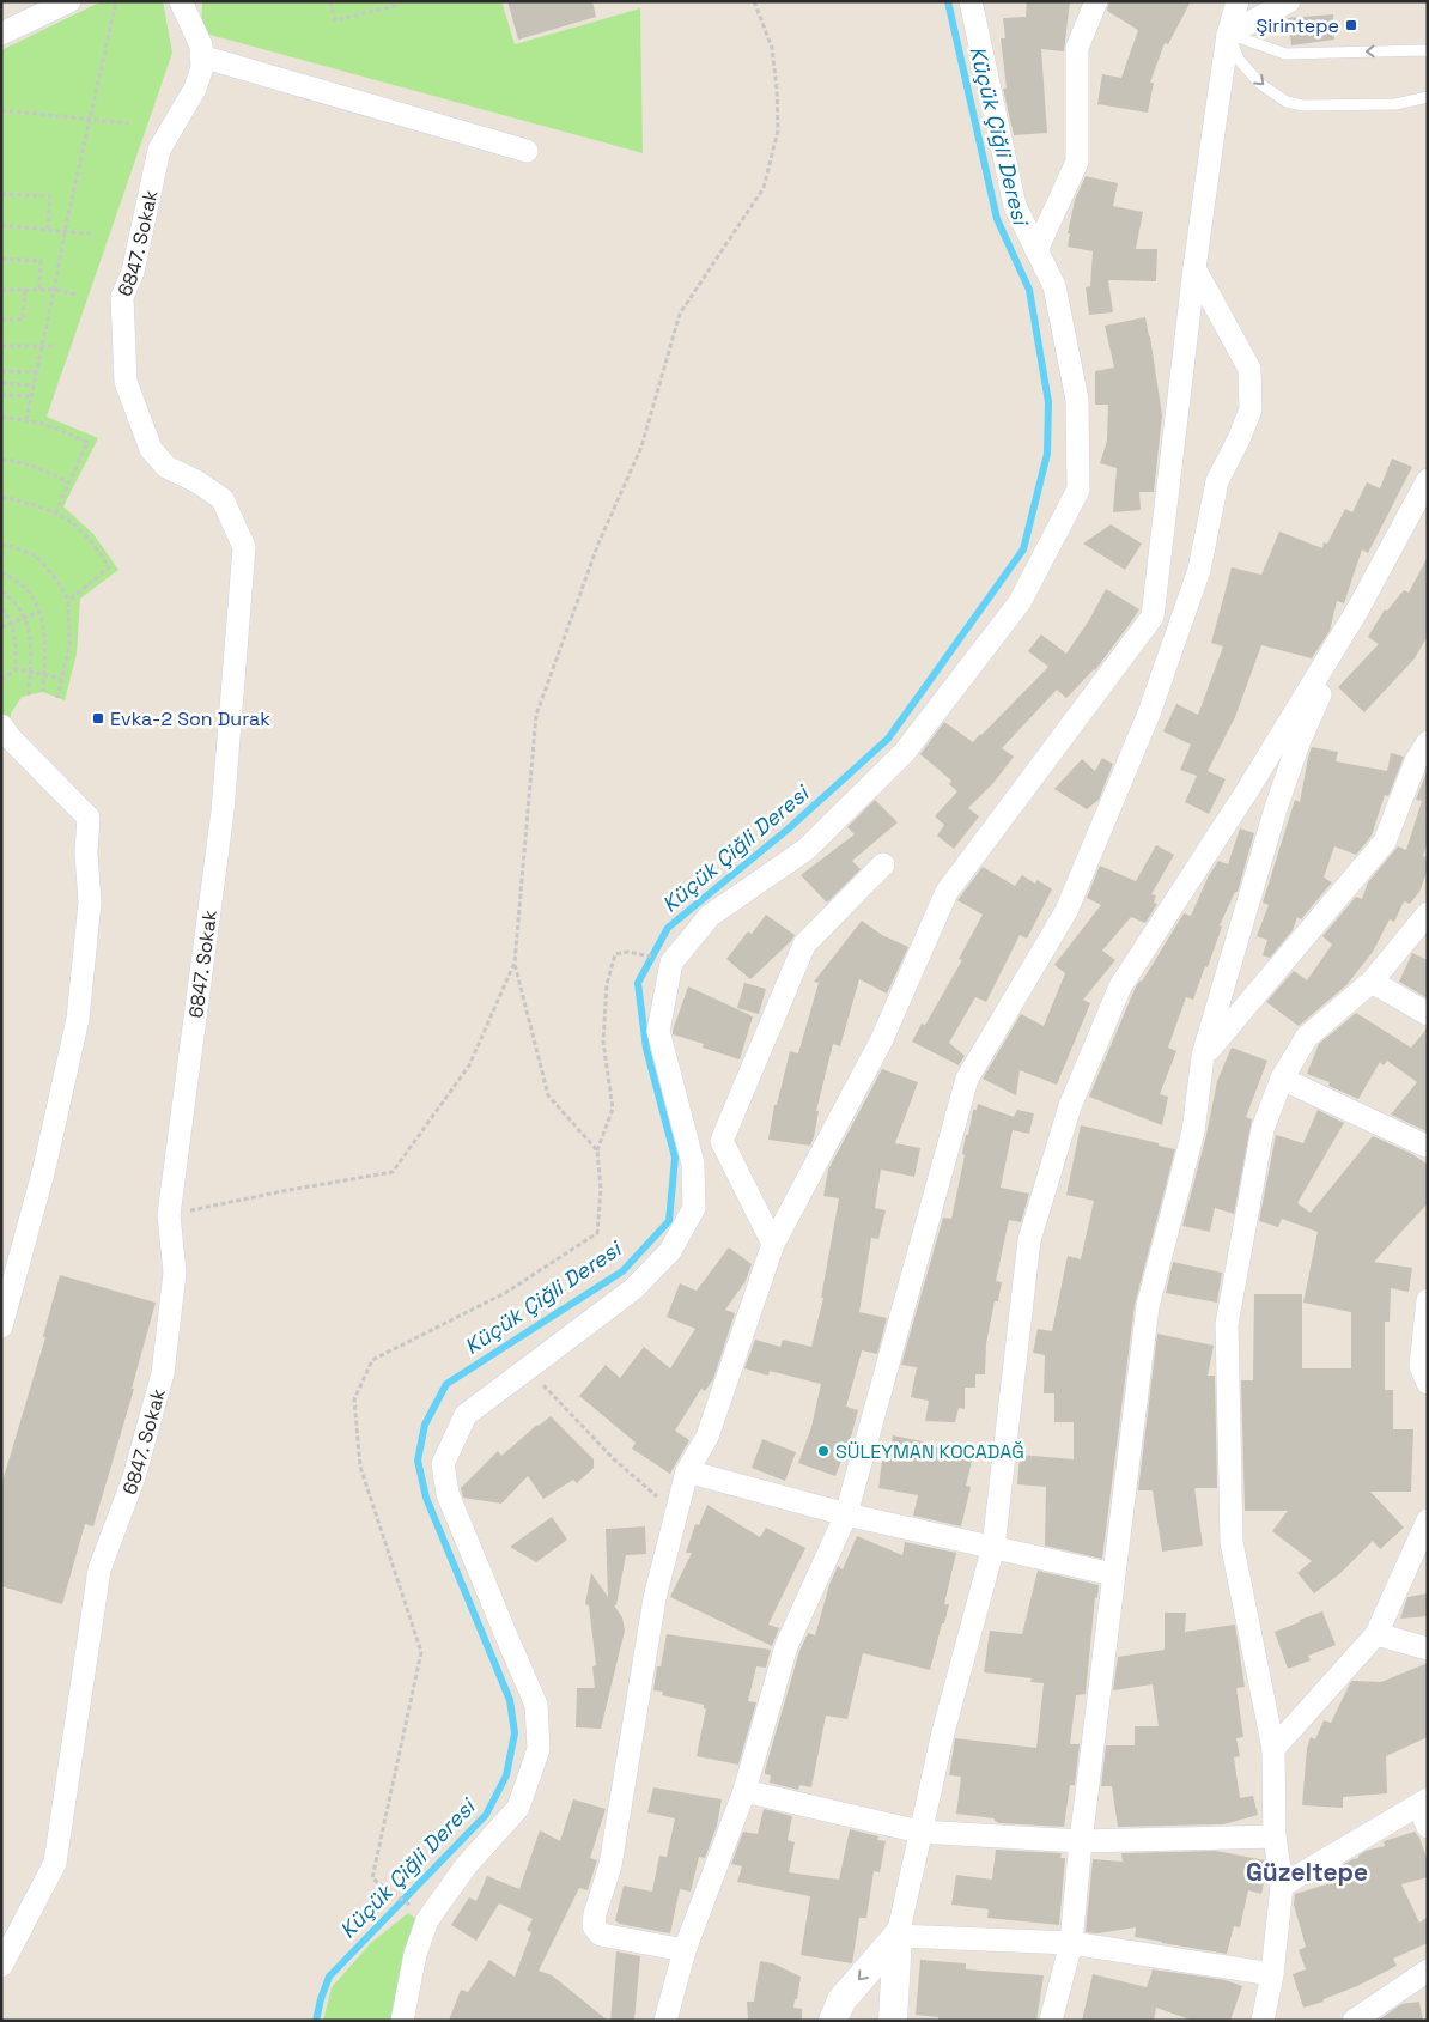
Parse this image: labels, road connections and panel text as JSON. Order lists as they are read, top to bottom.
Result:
{
  "streets": {
    "street": ["6847. Sokak"]
  },
  "districts": ["Güzeltepe"],
  "water": ["Küçük Çiğli Deresi"],
  "places": {
    "transit": ["Şirintepe", "Evka-2 Son Durak"],
    "other": ["SÜLEYMAN KOCADAĞ"]
  }
}
